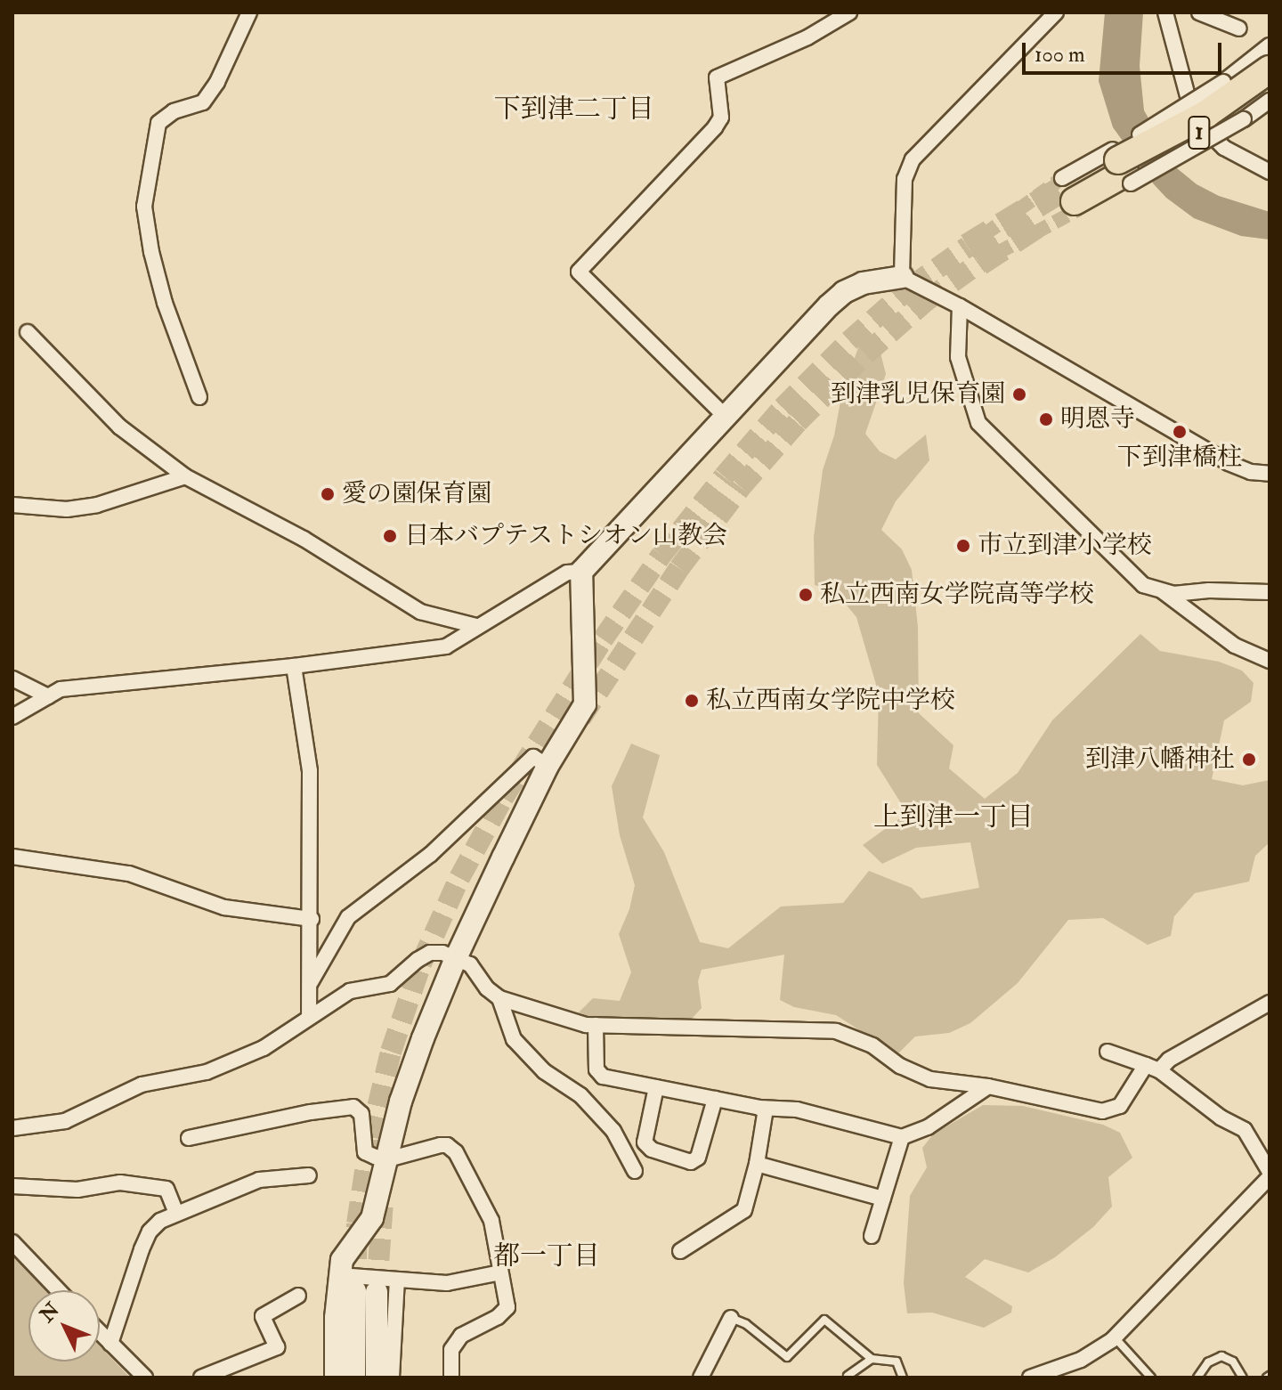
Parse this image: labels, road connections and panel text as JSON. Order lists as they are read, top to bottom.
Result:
{
  "streets": {
    "highway": ["1"]
  },
  "districts": ["下到津二丁目", "上到津一丁目", "都一丁目"],
  "places": [
    "到津乳児保育園",
    "明恩寺",
    "下到津橋柱",
    "愛の園保育園",
    "日本バプテストシオン山教会",
    "市立到津小学校",
    "私立西南女学院高等学校",
    "私立西南女学院中学校",
    "到津八幡神社"
  ],
  "scale_bar": "100 m",
  "north": "top left"
}
